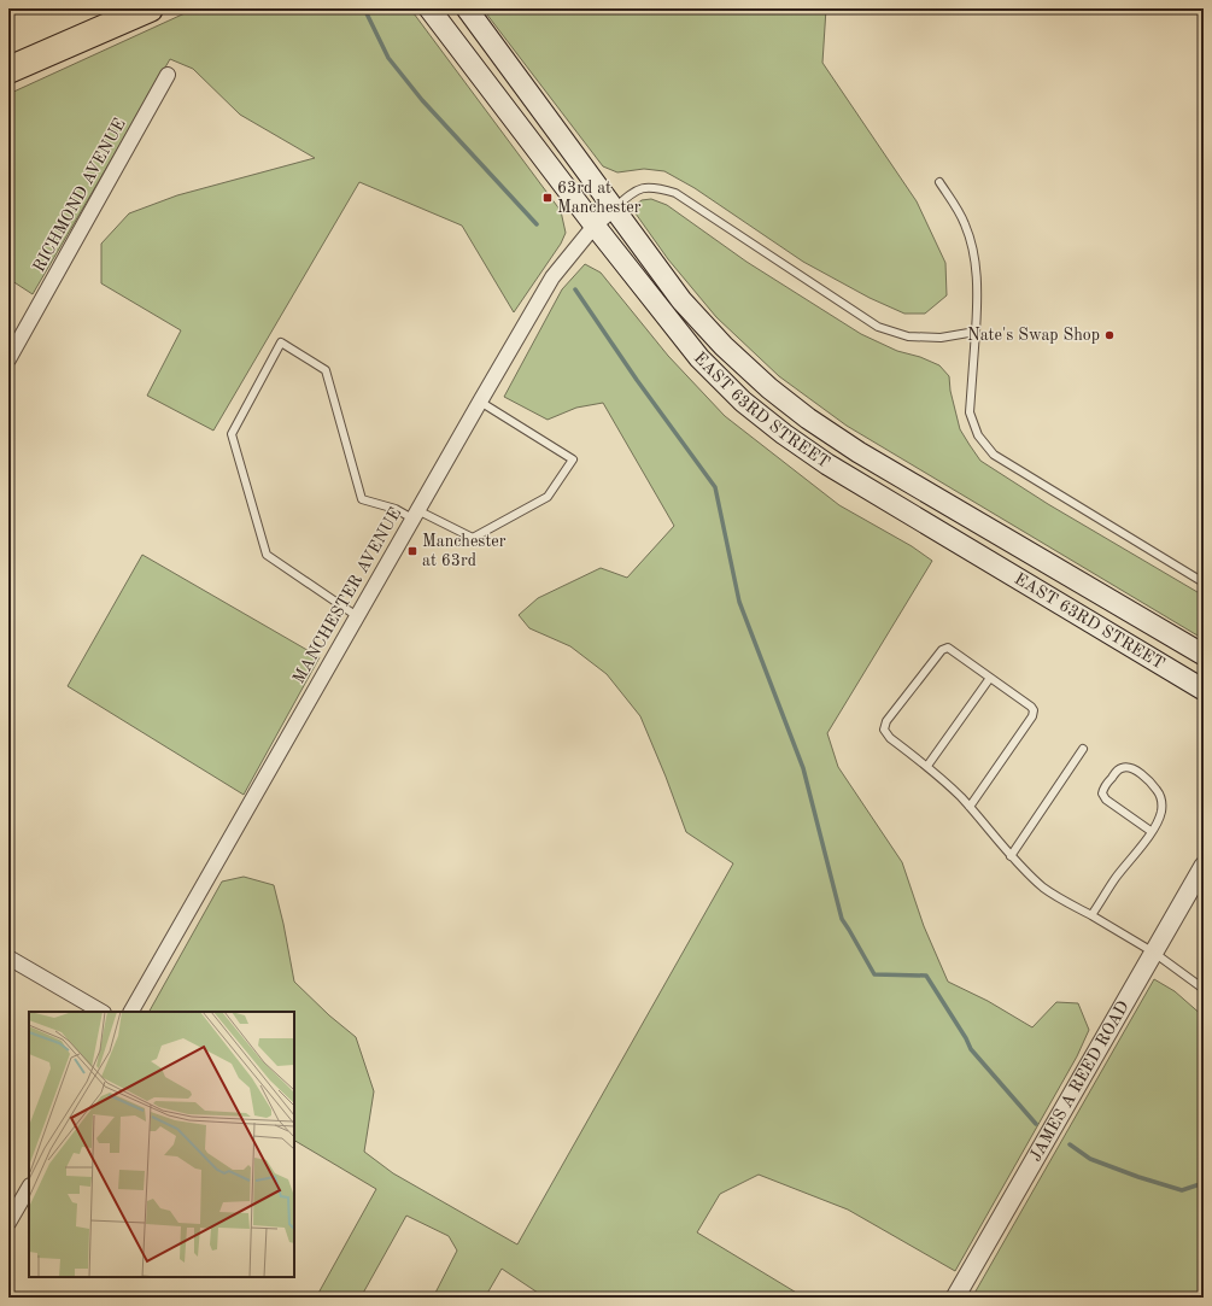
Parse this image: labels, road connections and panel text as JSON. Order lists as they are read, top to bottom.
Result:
{
  "streets": {
    "main road": ["EAST 63RD STREET"],
    "street": ["RICHMOND AVENUE", "MANCHESTER AVENUE", "JAMES A REED ROAD"]
  },
  "crossings": [
    ["EAST 63RD STREET", "MANCHESTER AVENUE"]
  ],
  "places": {
    "transit": ["63rd at Manchester", "Manchester at 63rd"],
    "other": ["Nate's Swap Shop"]
  }
}
